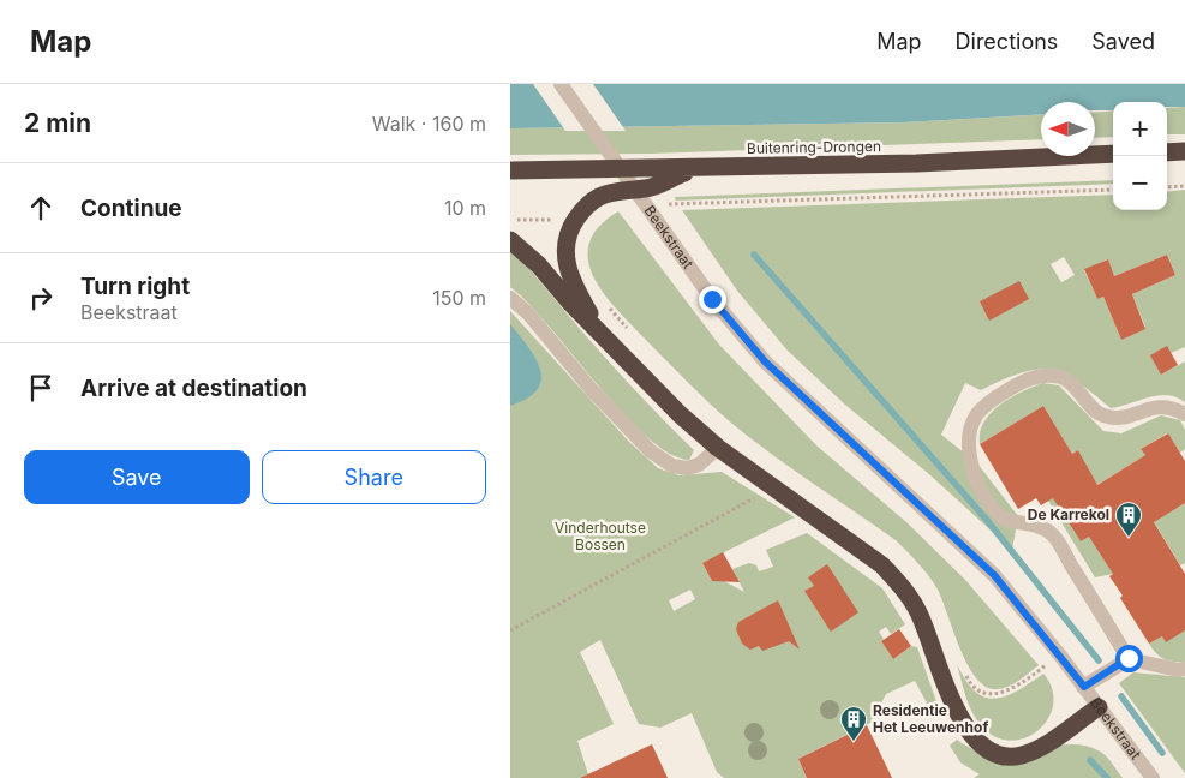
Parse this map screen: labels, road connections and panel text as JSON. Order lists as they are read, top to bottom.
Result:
{
  "streets": {
    "highway": ["Buitenring-Drongen"],
    "street": ["Beekstraat"]
  },
  "parks": ["Vinderhoutse Bossen"],
  "places": {
    "building": ["De Karrekol", "Residentie Het Leeuwenhof"]
  },
  "north": "left",
  "page": {
    "header": "Map",
    "nav": ["Map", "Directions", "Saved"],
    "heading": ["2 min", "Walk · 160 m"],
    "map_buttons": ["+", "−"],
    "list": [
      ["Continue", "10 m"],
      ["Turn right", "Beekstraat", "150 m"],
      "Arrive at destination"
    ],
    "buttons": ["Save", "Share"]
  }
}
